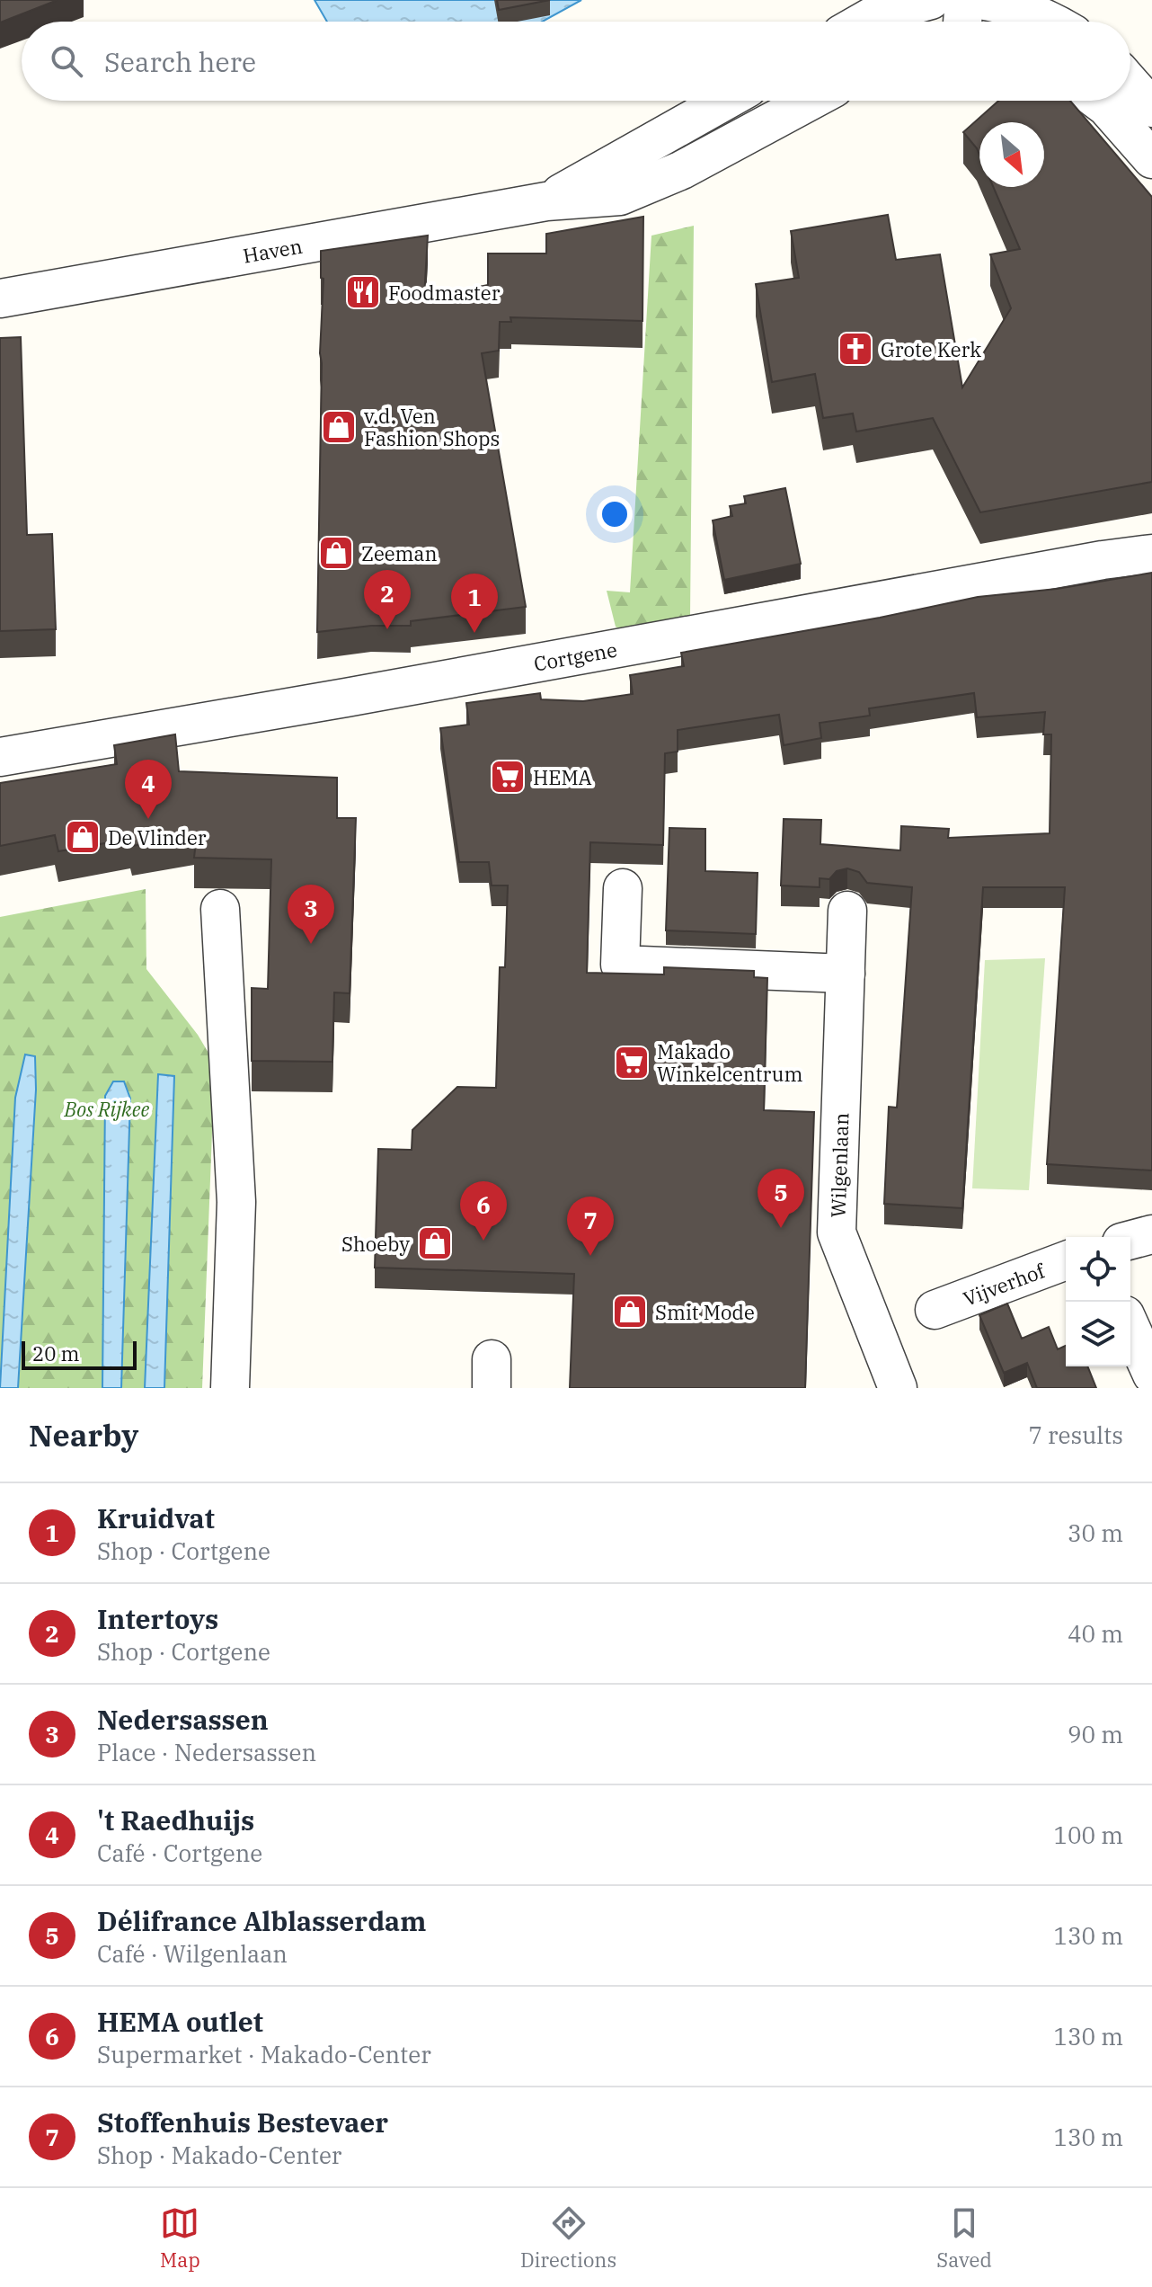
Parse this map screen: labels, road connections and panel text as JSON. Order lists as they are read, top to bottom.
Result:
{
  "streets": {
    "street": [
      "Haven",
      "Cortgene",
      "Wilgenlaan",
      "Vijverhof"
    ]
  },
  "parks": ["Bos Rijkee"],
  "places": {
    "restaurant": ["Foodmaster"],
    "church": ["Grote Kerk"],
    "shop": [
      "v.d. Ven Fashion Shops",
      "Zeeman",
      "De Vlinder",
      "Shoeby",
      "Smit Mode"
    ],
    "supermarket": ["HEMA", "Makado Winkelcentrum"]
  },
  "scale_bar": "20 m",
  "north": "bottom right",
  "page": {
    "search": "Search here",
    "pins": [
      "2",
      "1",
      "4",
      "3",
      "5",
      "6",
      "7"
    ],
    "scale": "20 m",
    "heading": ["Nearby", "7 results"],
    "list": [
      {
        "mark": "1",
        "name": "Kruidvat",
        "note": "Shop · Cortgene",
        "value": "30 m"
      },
      {
        "mark": "2",
        "name": "Intertoys",
        "note": "Shop · Cortgene",
        "value": "40 m"
      },
      {
        "mark": "3",
        "name": "Nedersassen",
        "note": "Place · Nedersassen",
        "value": "90 m"
      },
      {
        "mark": "4",
        "name": "'t Raedhuijs",
        "note": "Café · Cortgene",
        "value": "100 m"
      },
      {
        "mark": "5",
        "name": "Délifrance Alblasserdam",
        "note": "Café · Wilgenlaan",
        "value": "130 m"
      },
      {
        "mark": "6",
        "name": "HEMA outlet",
        "note": "Supermarket · Makado-Center",
        "value": "130 m"
      },
      {
        "mark": "7",
        "name": "Stoffenhuis Bestevaer",
        "note": "Shop · Makado-Center",
        "value": "130 m"
      }
    ],
    "nav": ["Map", "Directions", "Saved"]
  }
}
